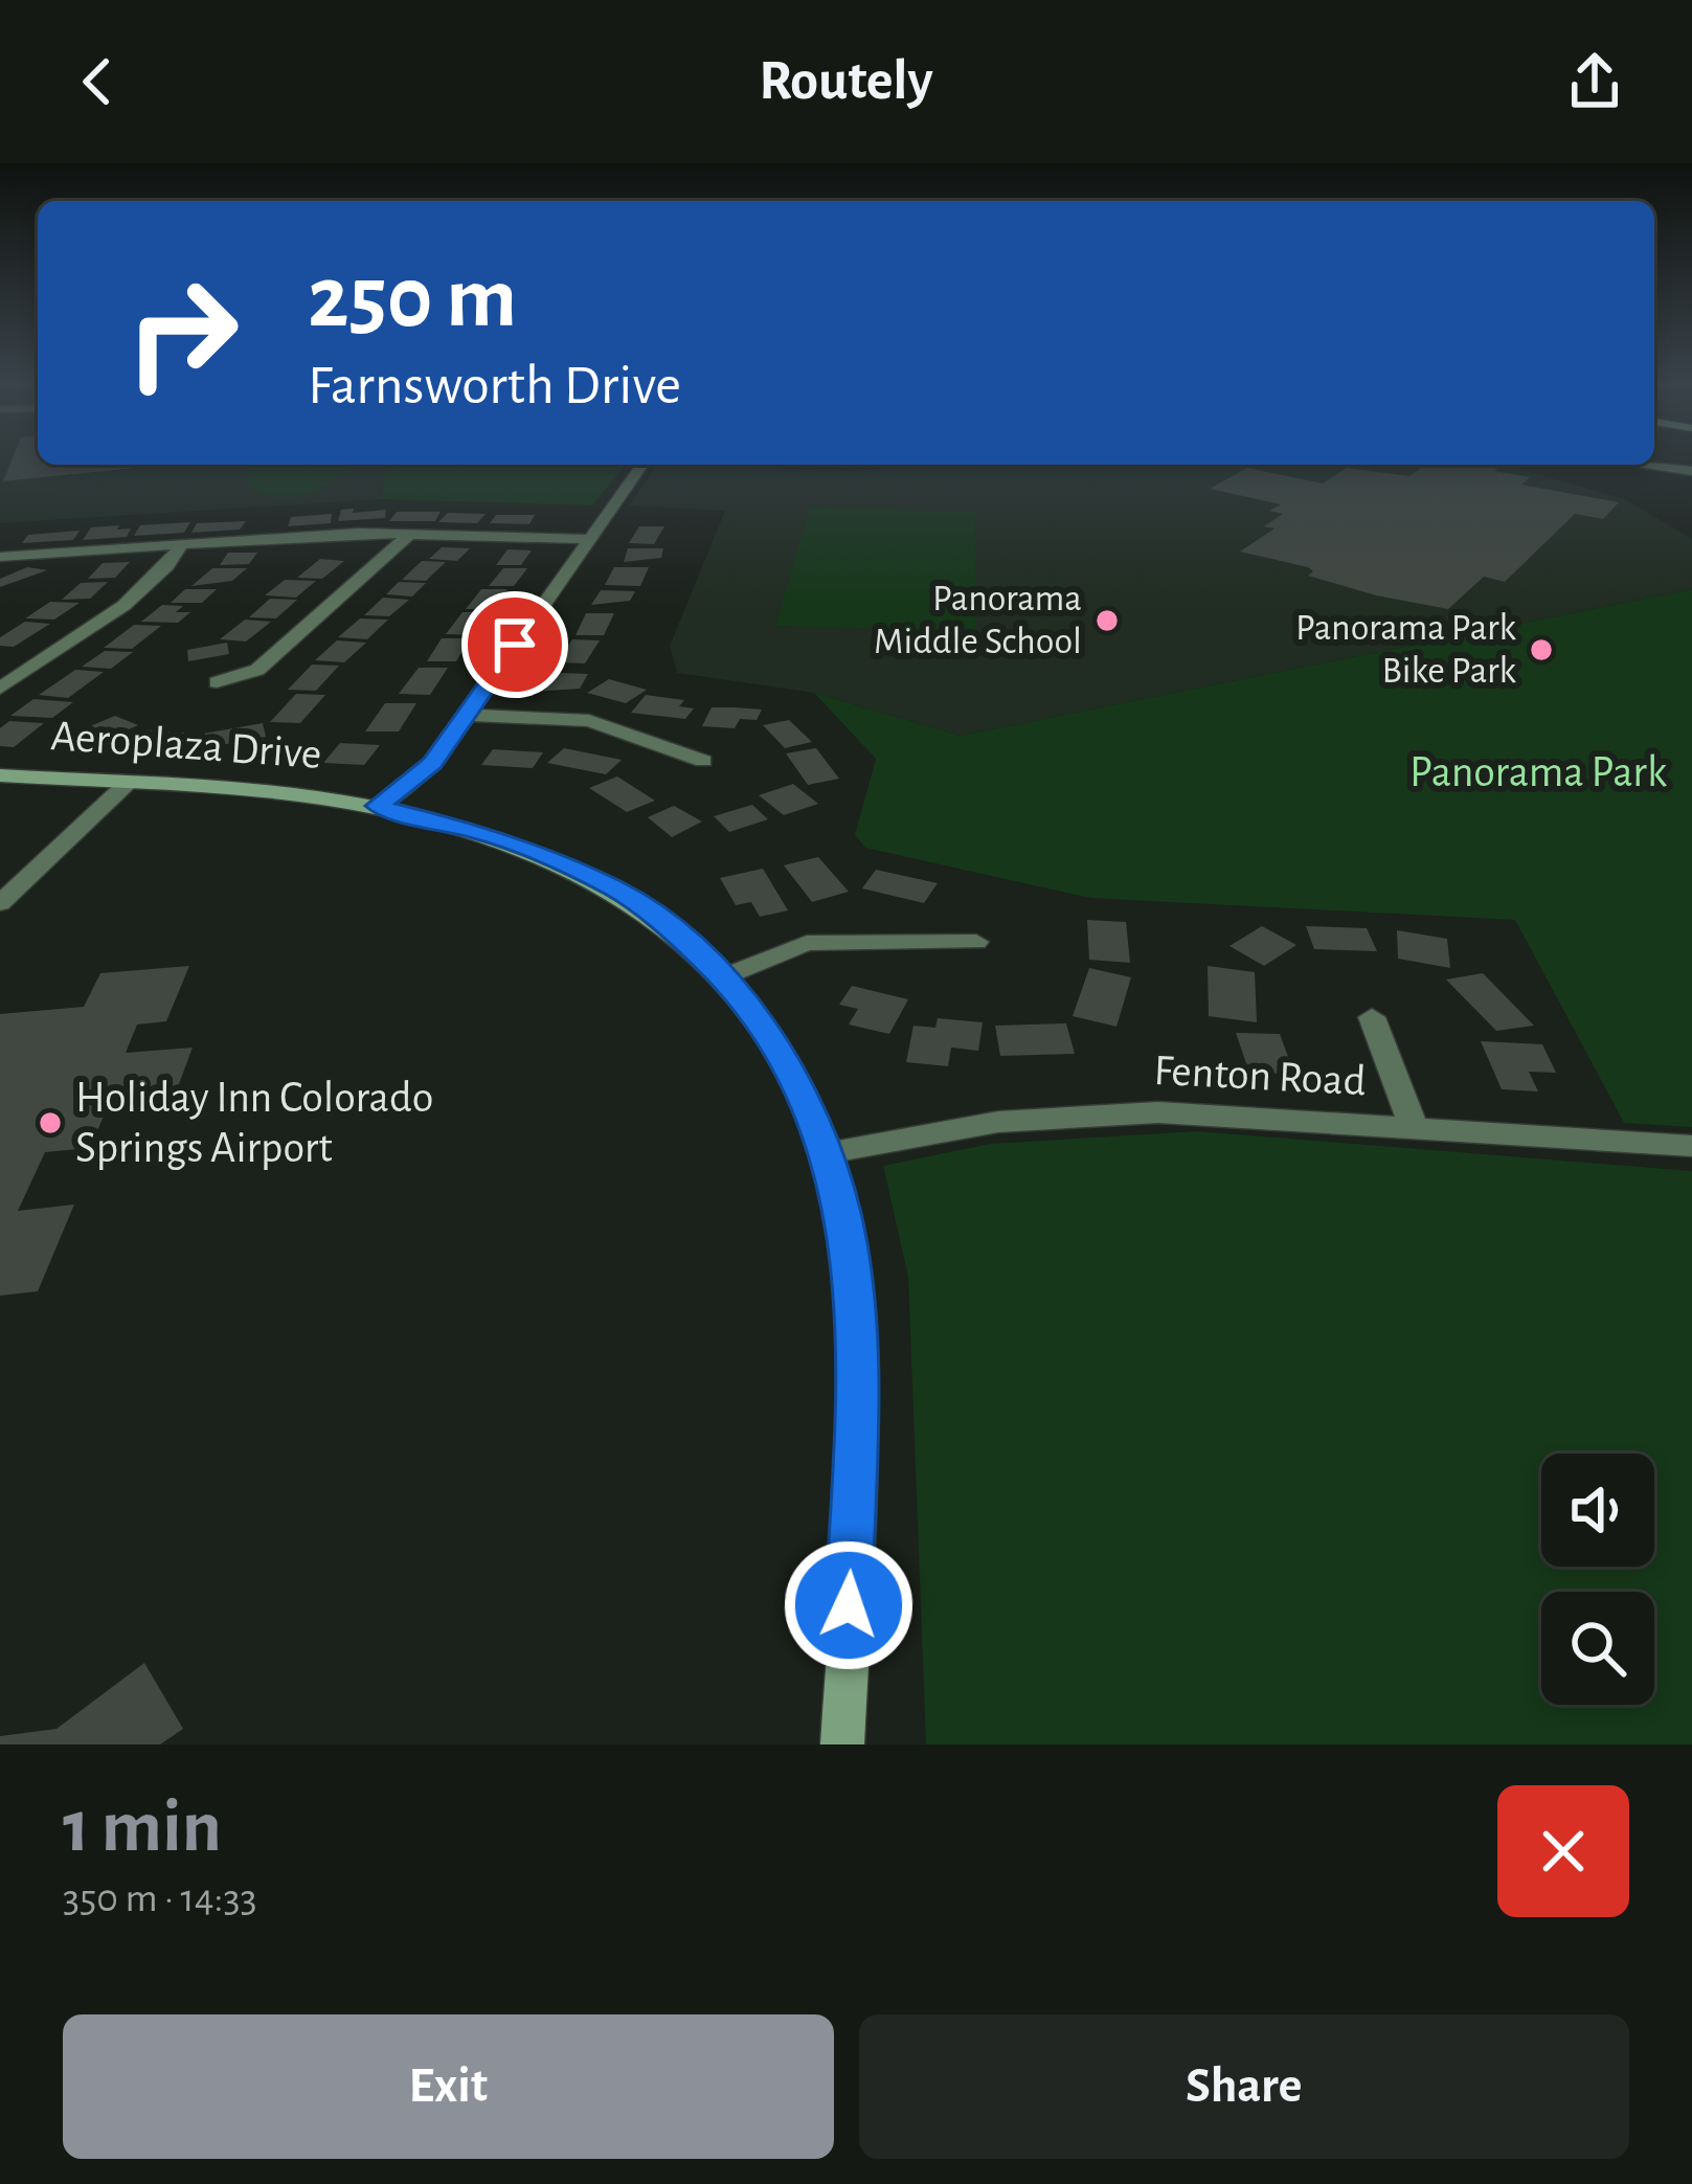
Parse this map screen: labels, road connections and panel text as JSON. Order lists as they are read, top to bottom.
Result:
{
  "streets": {
    "street": ["Aeroplaza Drive", "Fenton Road"]
  },
  "crossings": [
    ["Aeroplaza Drive", "Fenton Road"]
  ],
  "parks": ["Panorama Park"],
  "places": ["Panorama Middle School", "Panorama Park Bike Park", "Holiday Inn Colorado Springs Airport"],
  "page": {
    "header": "Routely",
    "turn": ["250 m", "Farnsworth Drive"],
    "heading": ["1 min", "350 m · 14:33"],
    "buttons": ["Exit", "Share"]
  }
}
